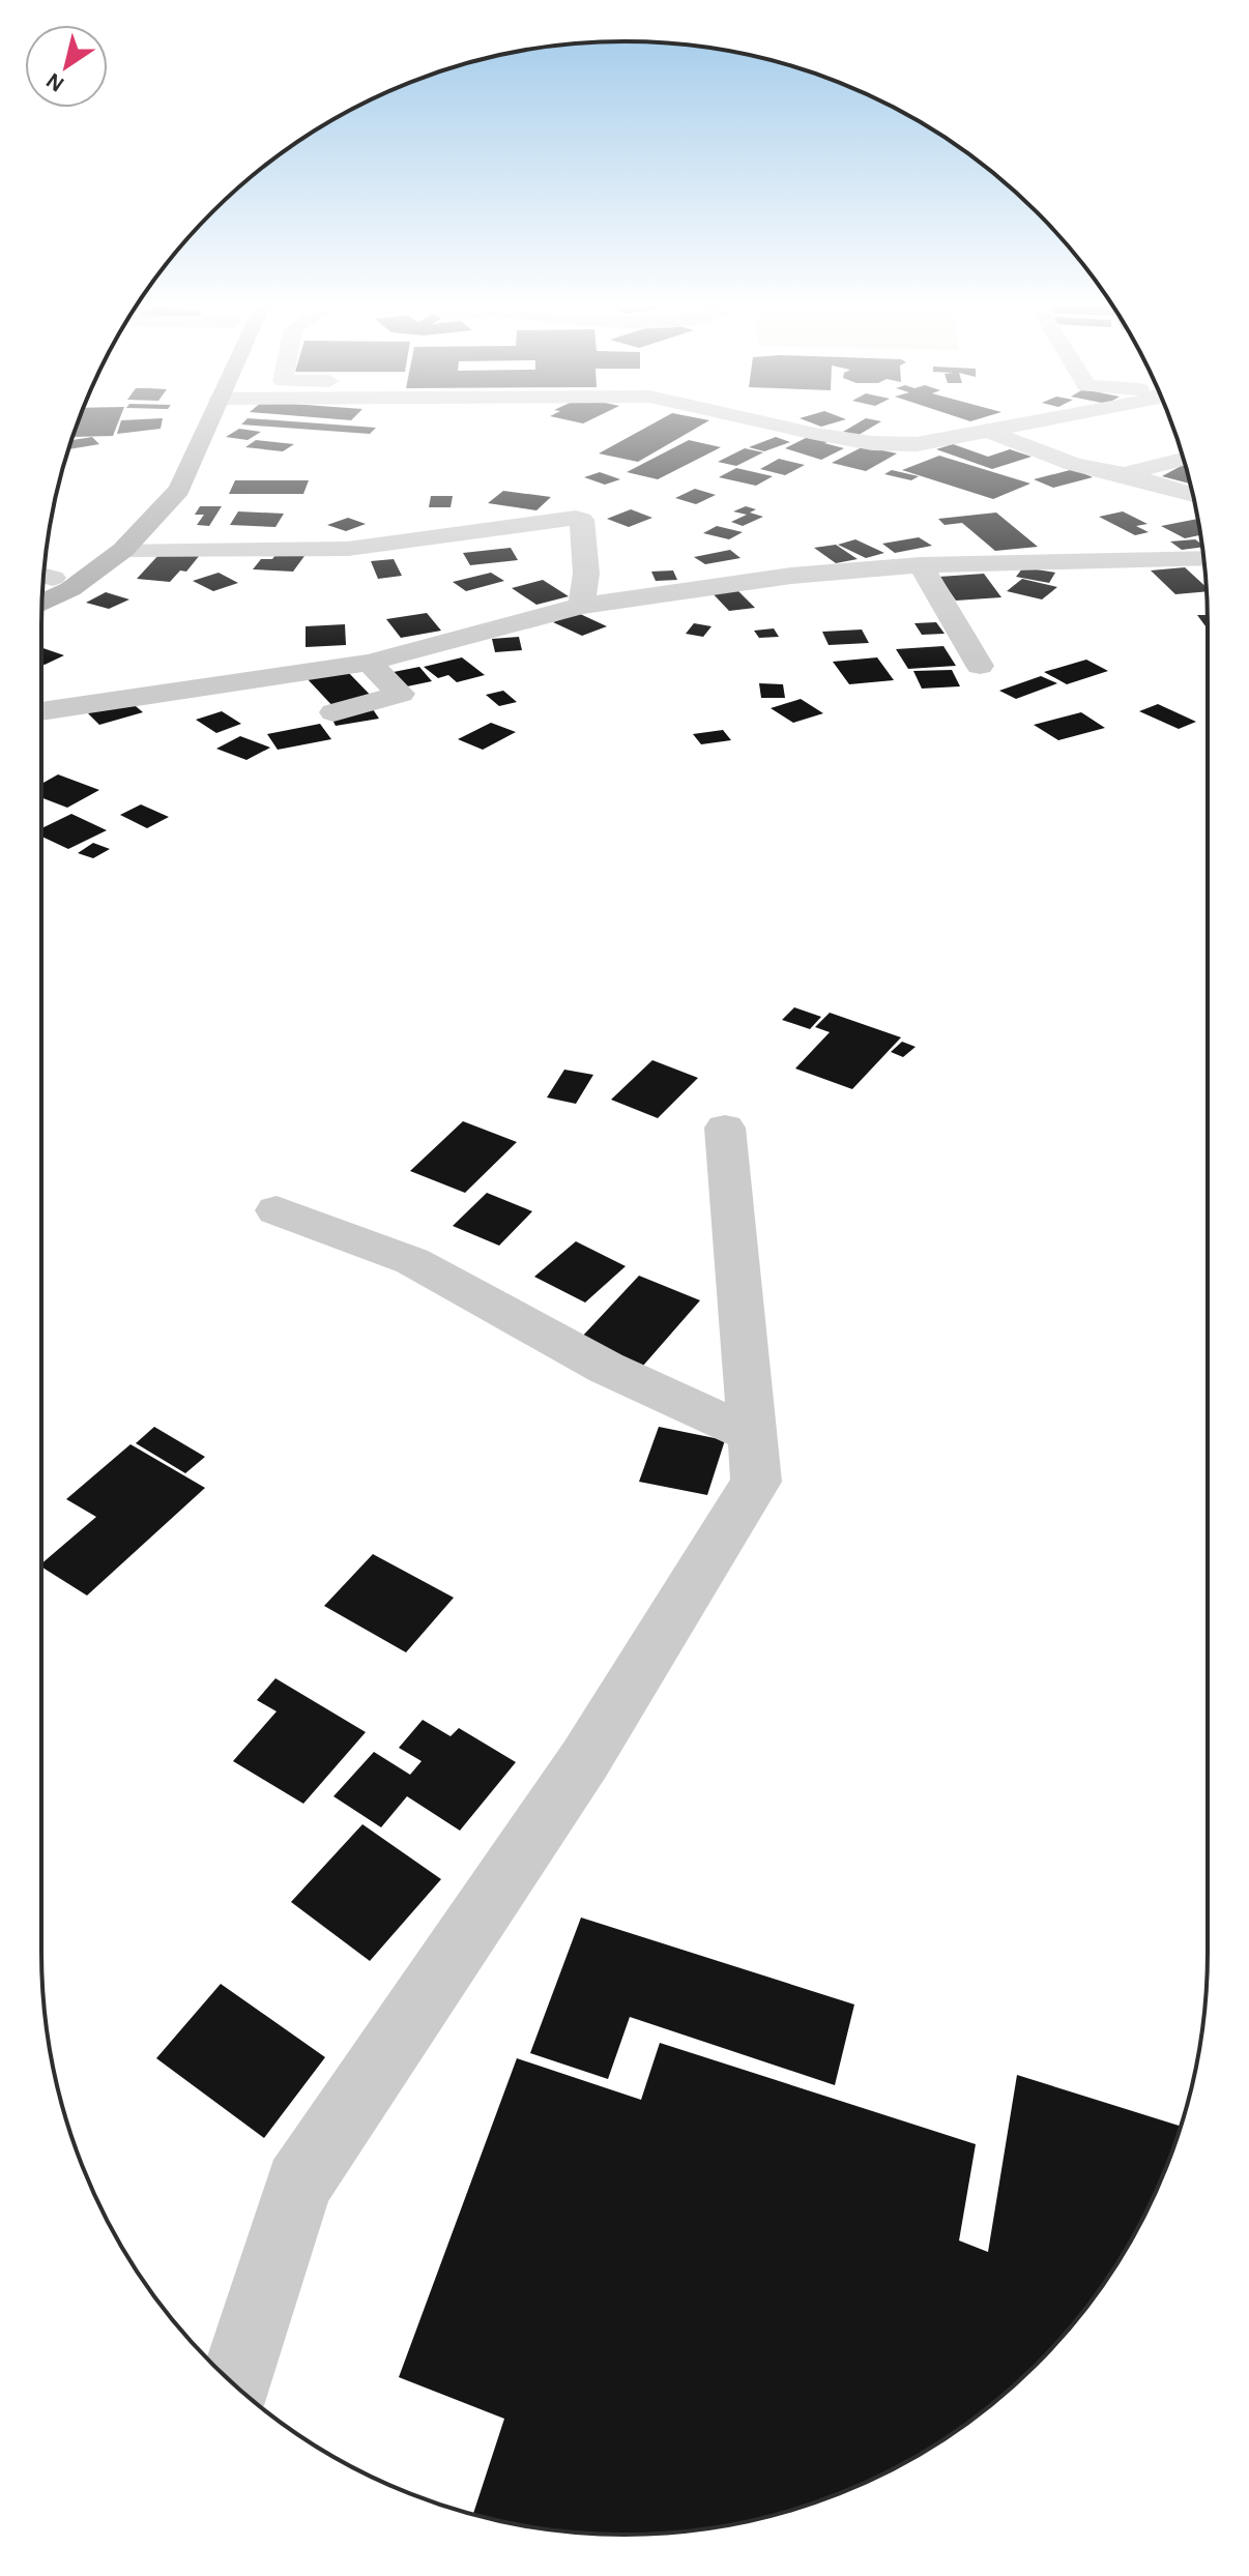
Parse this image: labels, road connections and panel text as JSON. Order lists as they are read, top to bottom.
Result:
{
  "north": "bottom left"
}
